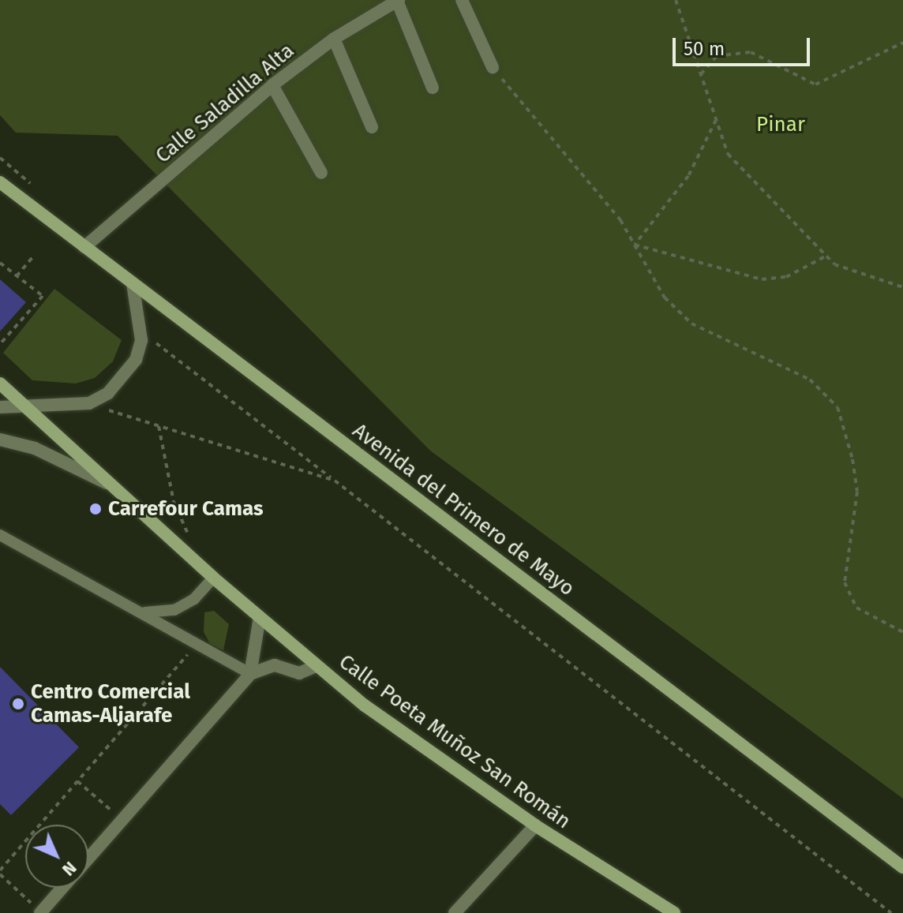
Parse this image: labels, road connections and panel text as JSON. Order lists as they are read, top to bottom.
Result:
{
  "streets": {
    "main road": ["Avenida del Primero de Mayo", "Calle Poeta Muñoz San Román"],
    "street": ["Calle Saladilla Alta"]
  },
  "crossings": [
    ["Calle Saladilla Alta", "Avenida del Primero de Mayo"]
  ],
  "parks": ["Pinar"],
  "places": ["Carrefour Camas", "Centro Comercial Camas-Aljarafe"],
  "scale_bar": "50 m",
  "north": "bottom right"
}
